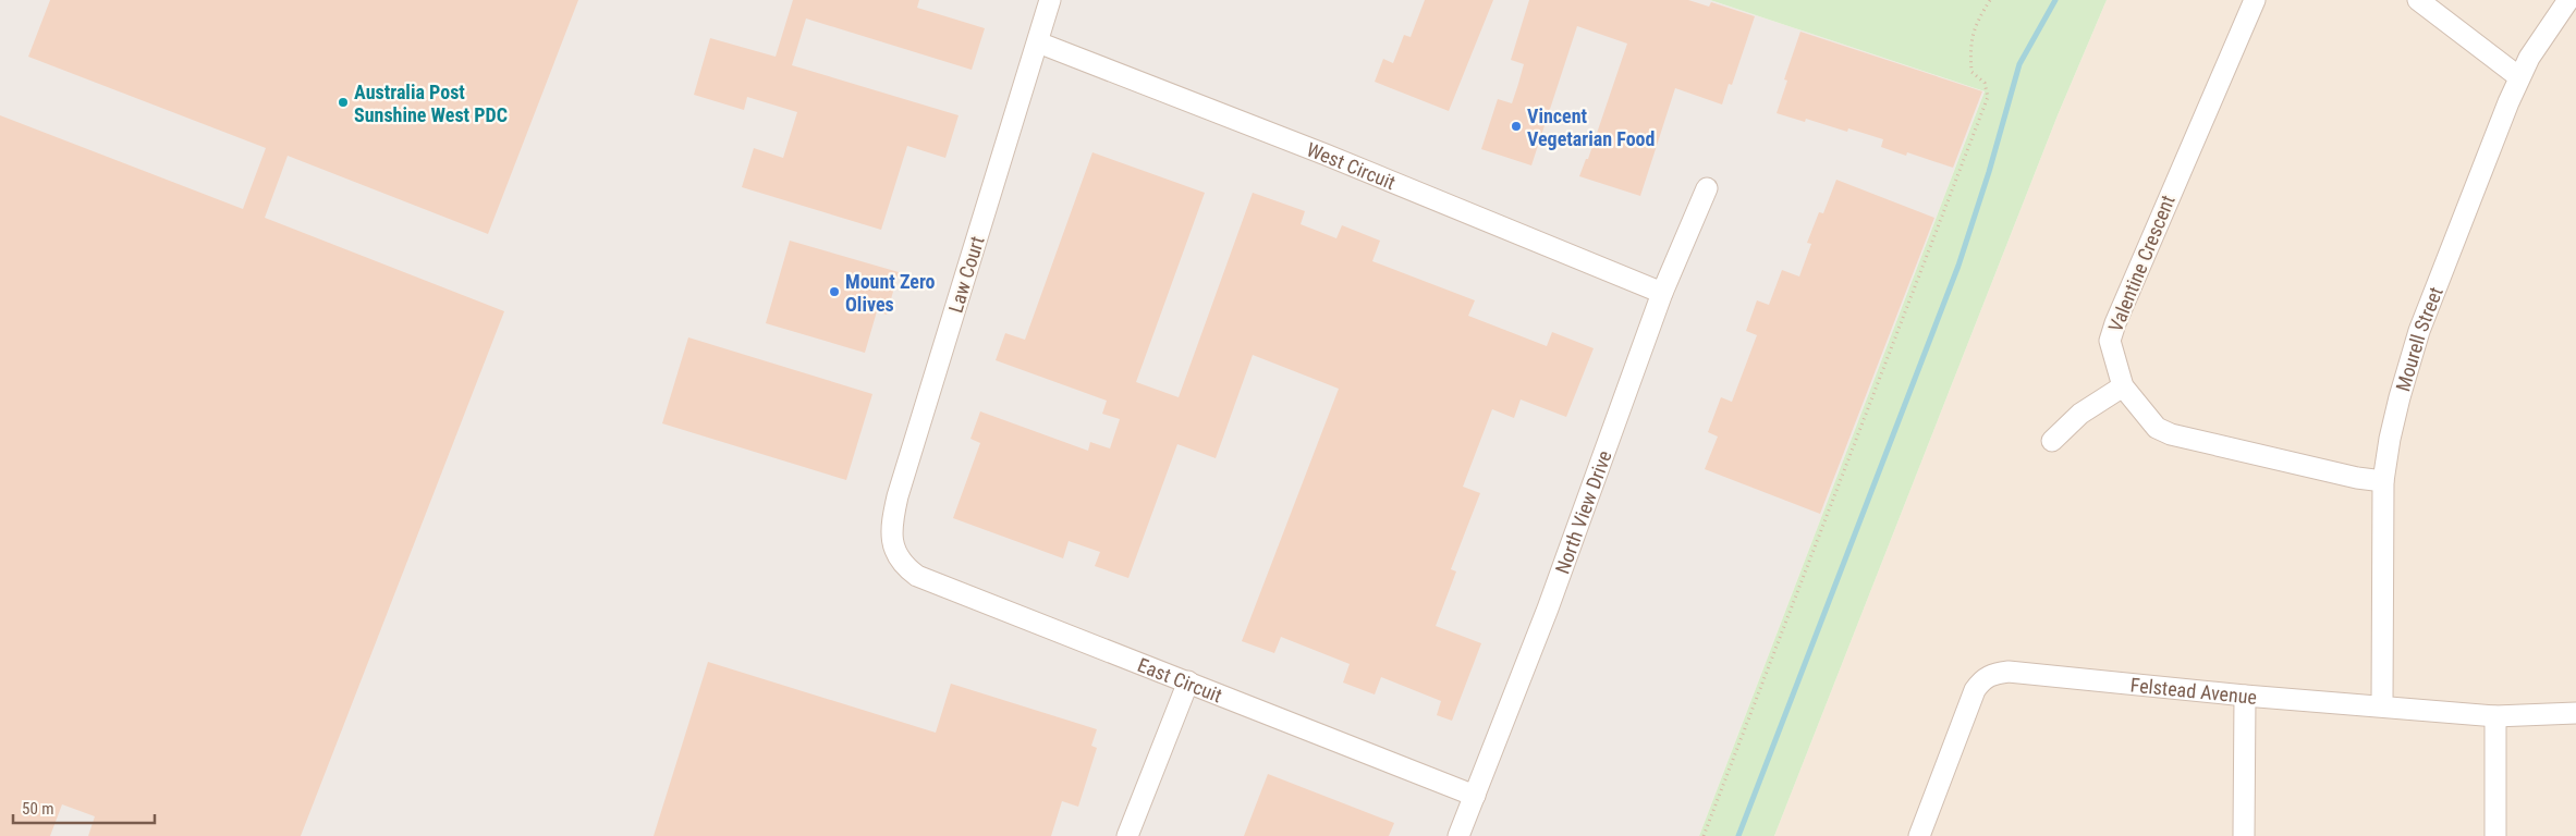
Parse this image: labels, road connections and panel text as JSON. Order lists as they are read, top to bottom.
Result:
{
  "streets": {
    "street": [
      "West Circuit",
      "Valentine Crescent",
      "Law Court",
      "Mourell Street",
      "North View Drive",
      "East Circuit",
      "Felstead Avenue"
    ]
  },
  "crossings": [
    ["West Circuit", "Law Court"],
    ["West Circuit", "North View Drive"],
    ["Valentine Crescent", "Mourell Street"],
    ["Law Court", "East Circuit"],
    ["Mourell Street", "Felstead Avenue"],
    ["North View Drive", "East Circuit"]
  ],
  "places": ["Australia Post Sunshine West PDC", "Vincent Vegetarian Food", "Mount Zero Olives"],
  "scale_bar": "50 m"
}
